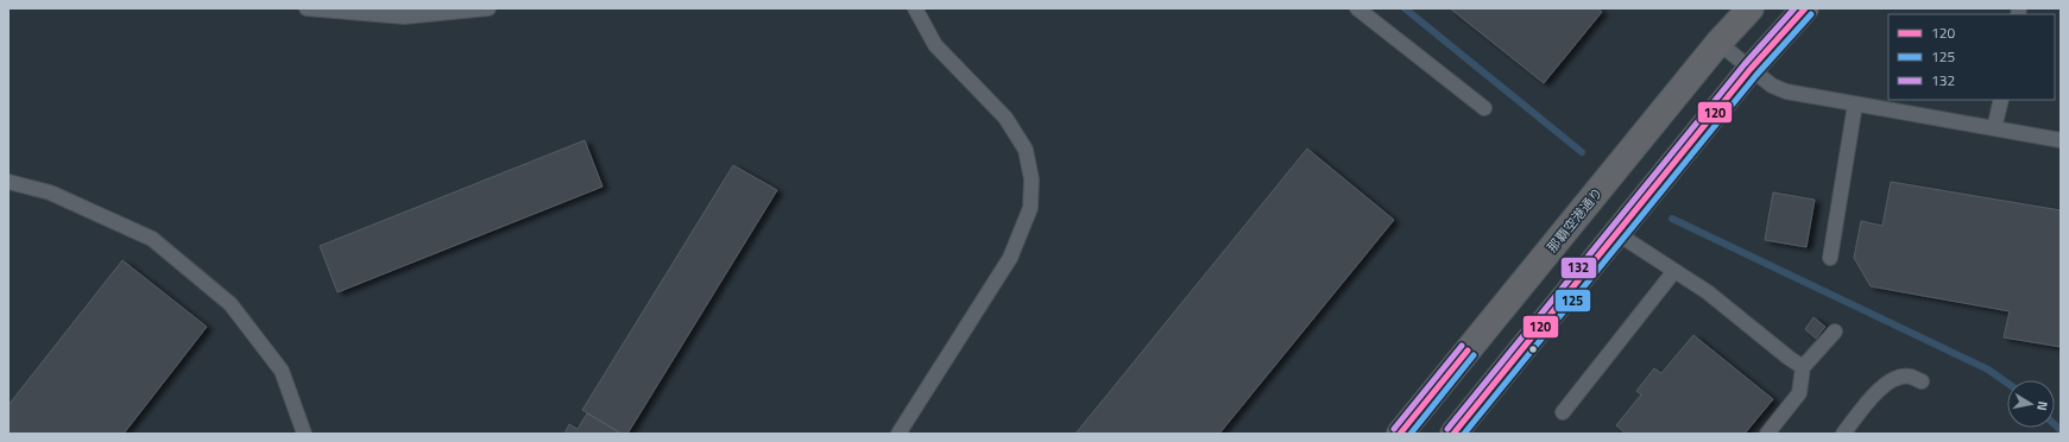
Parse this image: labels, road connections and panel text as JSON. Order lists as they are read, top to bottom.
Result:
{
  "streets": {
    "highway": ["那覇空港通り"]
  },
  "lines": ["transit line 120", "transit line 132", "transit line 125"],
  "legend": ["120", "125", "132"],
  "north": "right"
}
